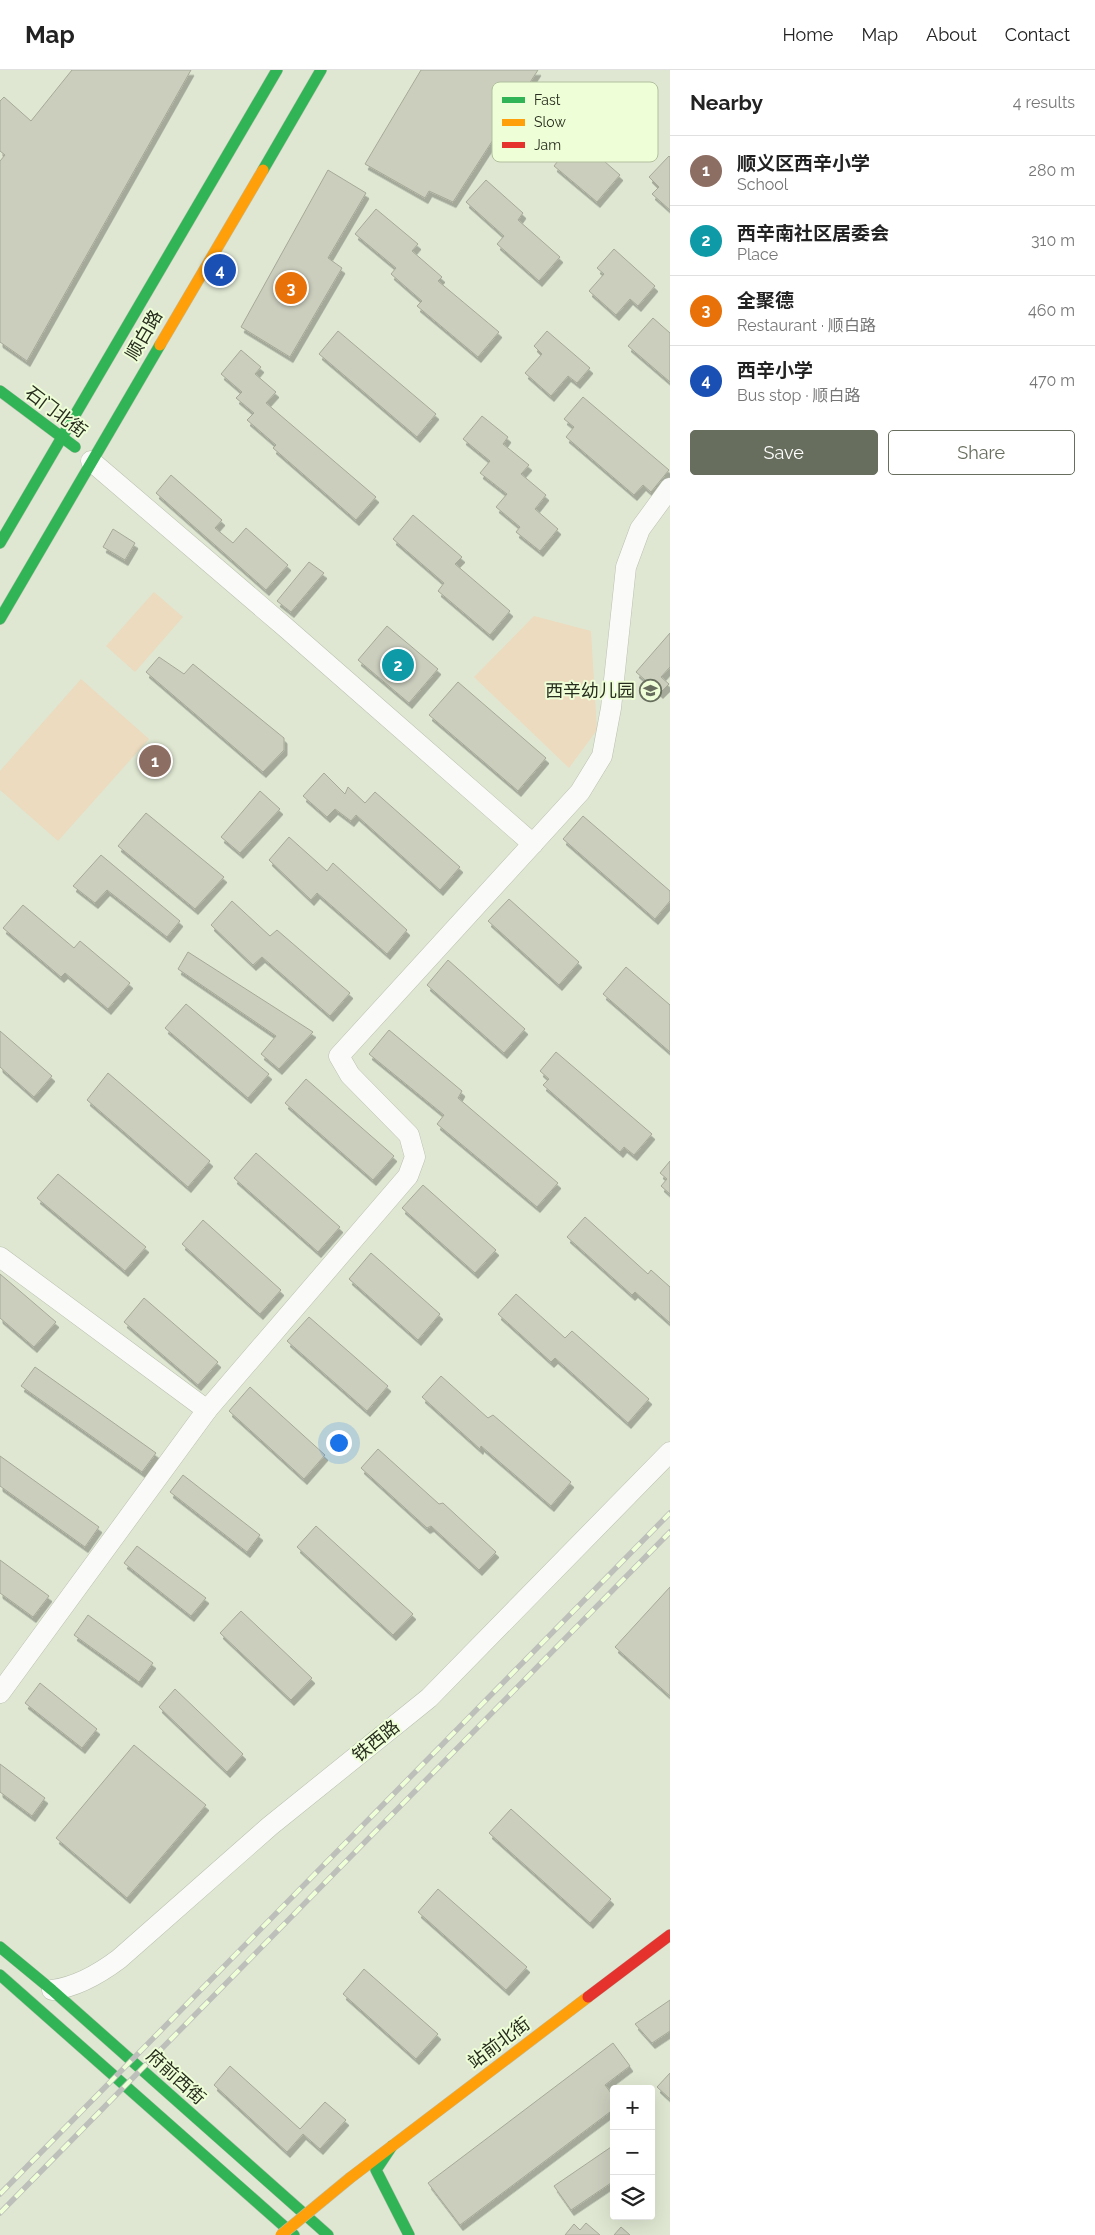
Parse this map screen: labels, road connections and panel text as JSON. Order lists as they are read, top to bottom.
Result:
{
  "streets": {
    "main road": [
      "顺白路",
      "石门北街",
      "站前北街",
      "府前西街"
    ],
    "street": ["铁西路"]
  },
  "crossings": [
    ["顺白路", "石门北街"],
    ["铁西路", "府前西街"]
  ],
  "places": {
    "school or university": ["西辛幼儿园"]
  },
  "legend": ["Fast", "Slow", "Jam"],
  "page": {
    "header": "Map",
    "nav": [
      "Home",
      "Map",
      "About",
      "Contact"
    ],
    "heading": ["Nearby", "4 results"],
    "list": [
      {
        "mark": "1",
        "name": "顺义区西辛小学",
        "note": "School",
        "value": "280 m"
      },
      {
        "mark": "2",
        "name": "西辛南社区居委会",
        "note": "Place",
        "value": "310 m"
      },
      {
        "mark": "3",
        "name": "全聚德",
        "note": "Restaurant · 顺白路",
        "value": "460 m"
      },
      {
        "mark": "4",
        "name": "西辛小学",
        "note": "Bus stop · 顺白路",
        "value": "470 m"
      }
    ],
    "pins": [
      "4",
      "3",
      "2",
      "1"
    ],
    "buttons": ["Save", "Share"],
    "map_buttons": ["+", "−"]
  }
}
